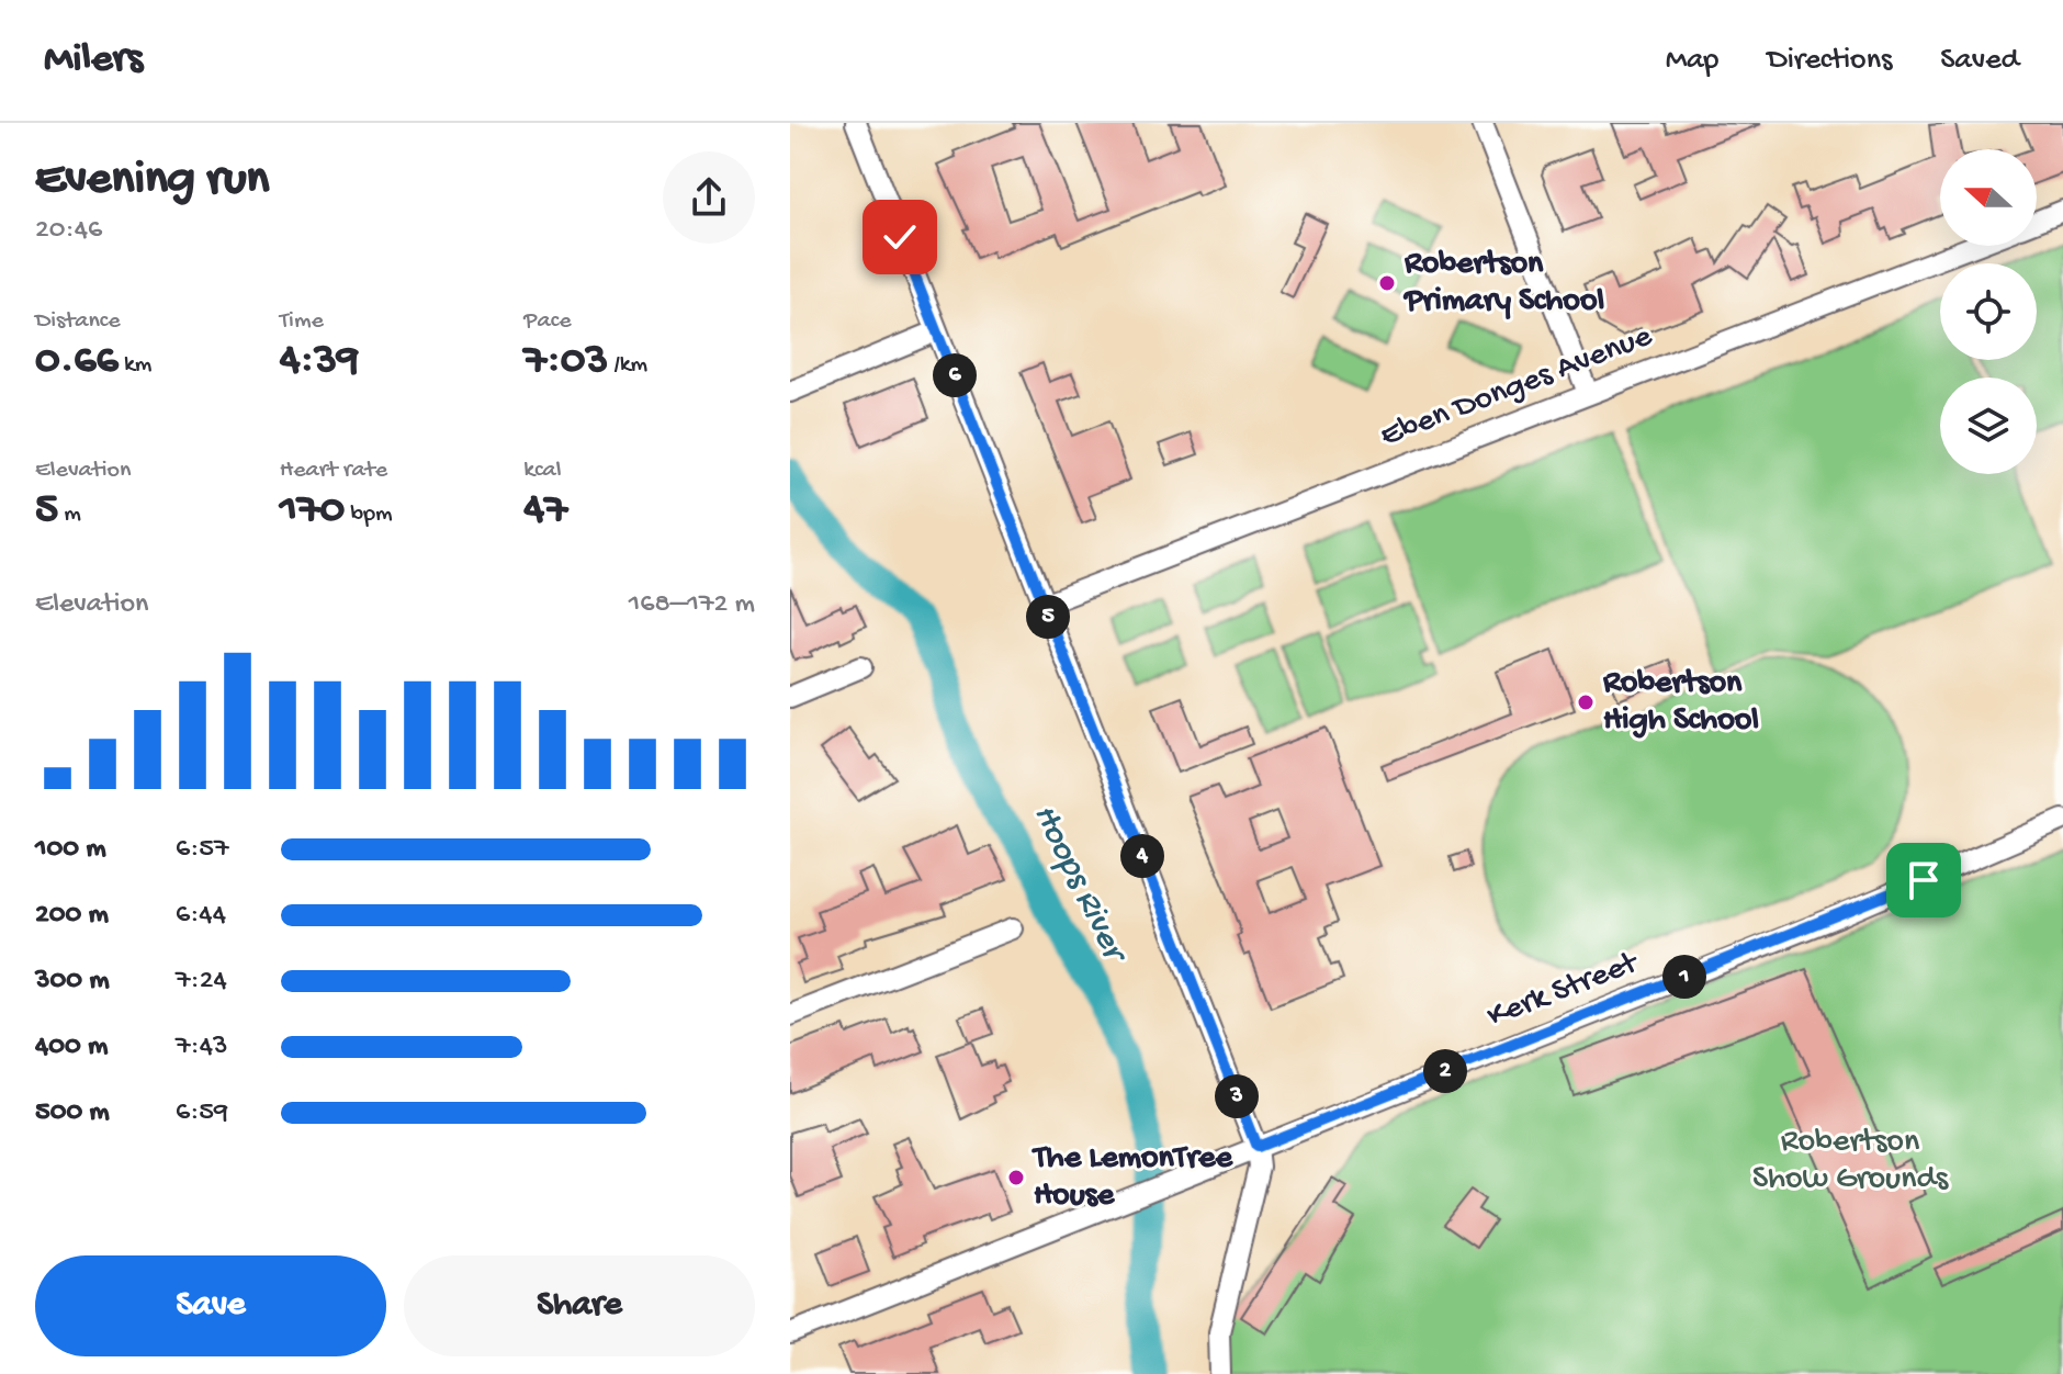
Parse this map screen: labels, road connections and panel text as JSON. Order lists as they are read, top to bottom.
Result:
{
  "streets": {
    "street": ["Eben Donges Avenue", "Kerk Street"]
  },
  "water": ["Hoops River"],
  "parks": ["Robertson Show Grounds"],
  "places": ["Robertson Primary School", "Robertson High School", "The LemonTree House"],
  "north": "left",
  "page": {
    "header": "Milers",
    "nav": ["Map", "Directions", "Saved"],
    "heading": ["Evening run", "20:46"],
    "stats": [
      ["Distance", "0.66 km"],
      ["Time", "4:39"],
      ["Pace", "7:03 /km"],
      ["Elevation", "5 m"],
      ["Heart rate", "170 bpm"],
      ["kcal", "47"]
    ],
    "pins": [
      "6",
      "5",
      "4",
      "1",
      "2",
      "3"
    ],
    "chart": ["Elevation", "168–172 m"],
    "list": [
      {
        "name": "100 m",
        "note": "6:57"
      },
      {
        "name": "200 m",
        "note": "6:44"
      },
      {
        "name": "300 m",
        "note": "7:24"
      },
      {
        "name": "400 m",
        "note": "7:43"
      },
      {
        "name": "500 m",
        "note": "6:59"
      }
    ],
    "buttons": ["Save", "Share"]
  }
}
